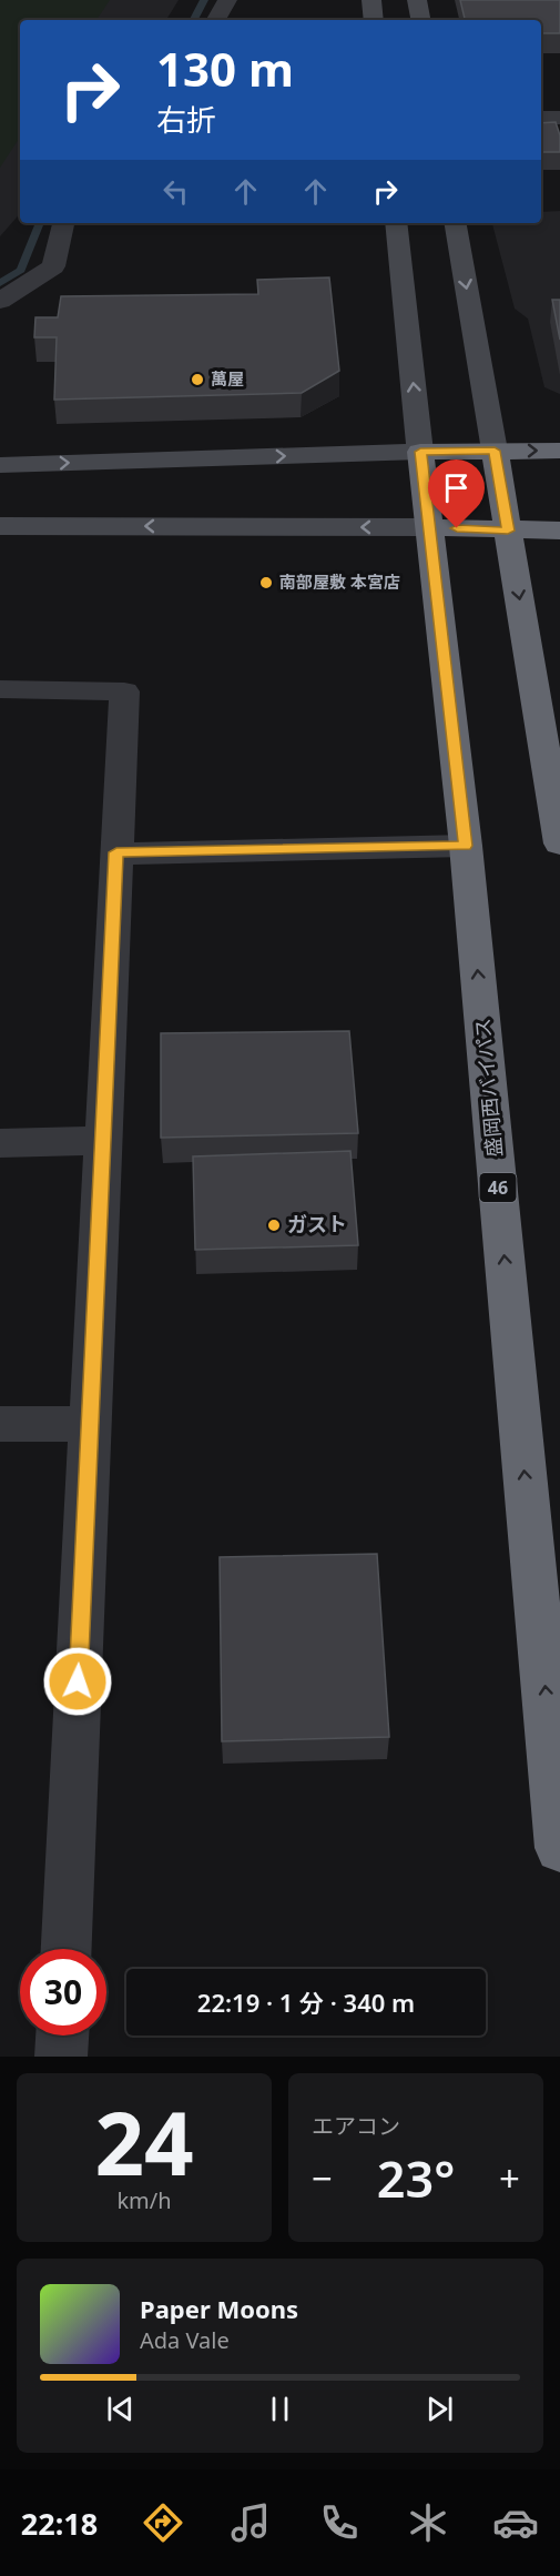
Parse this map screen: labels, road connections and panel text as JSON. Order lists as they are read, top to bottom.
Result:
{
  "streets": {
    "highway": ["盛岡西バイパス", "46"]
  },
  "one_way": ["盛岡西バイパス"],
  "places": ["萬屋", "南部屋敷 本宮店", "ガスト"],
  "page": {
    "turn": ["130 m", "右折"],
    "limit": "30",
    "trip": "22:19 · 1 分 · 340 m",
    "tile": [
      ["24", "km/h"],
      "エアコン"
    ],
    "heat": ["−", "23°", "+"],
    "song": ["Paper Moons", "Ada Vale"],
    "tabs": "22:18"
  }
}
